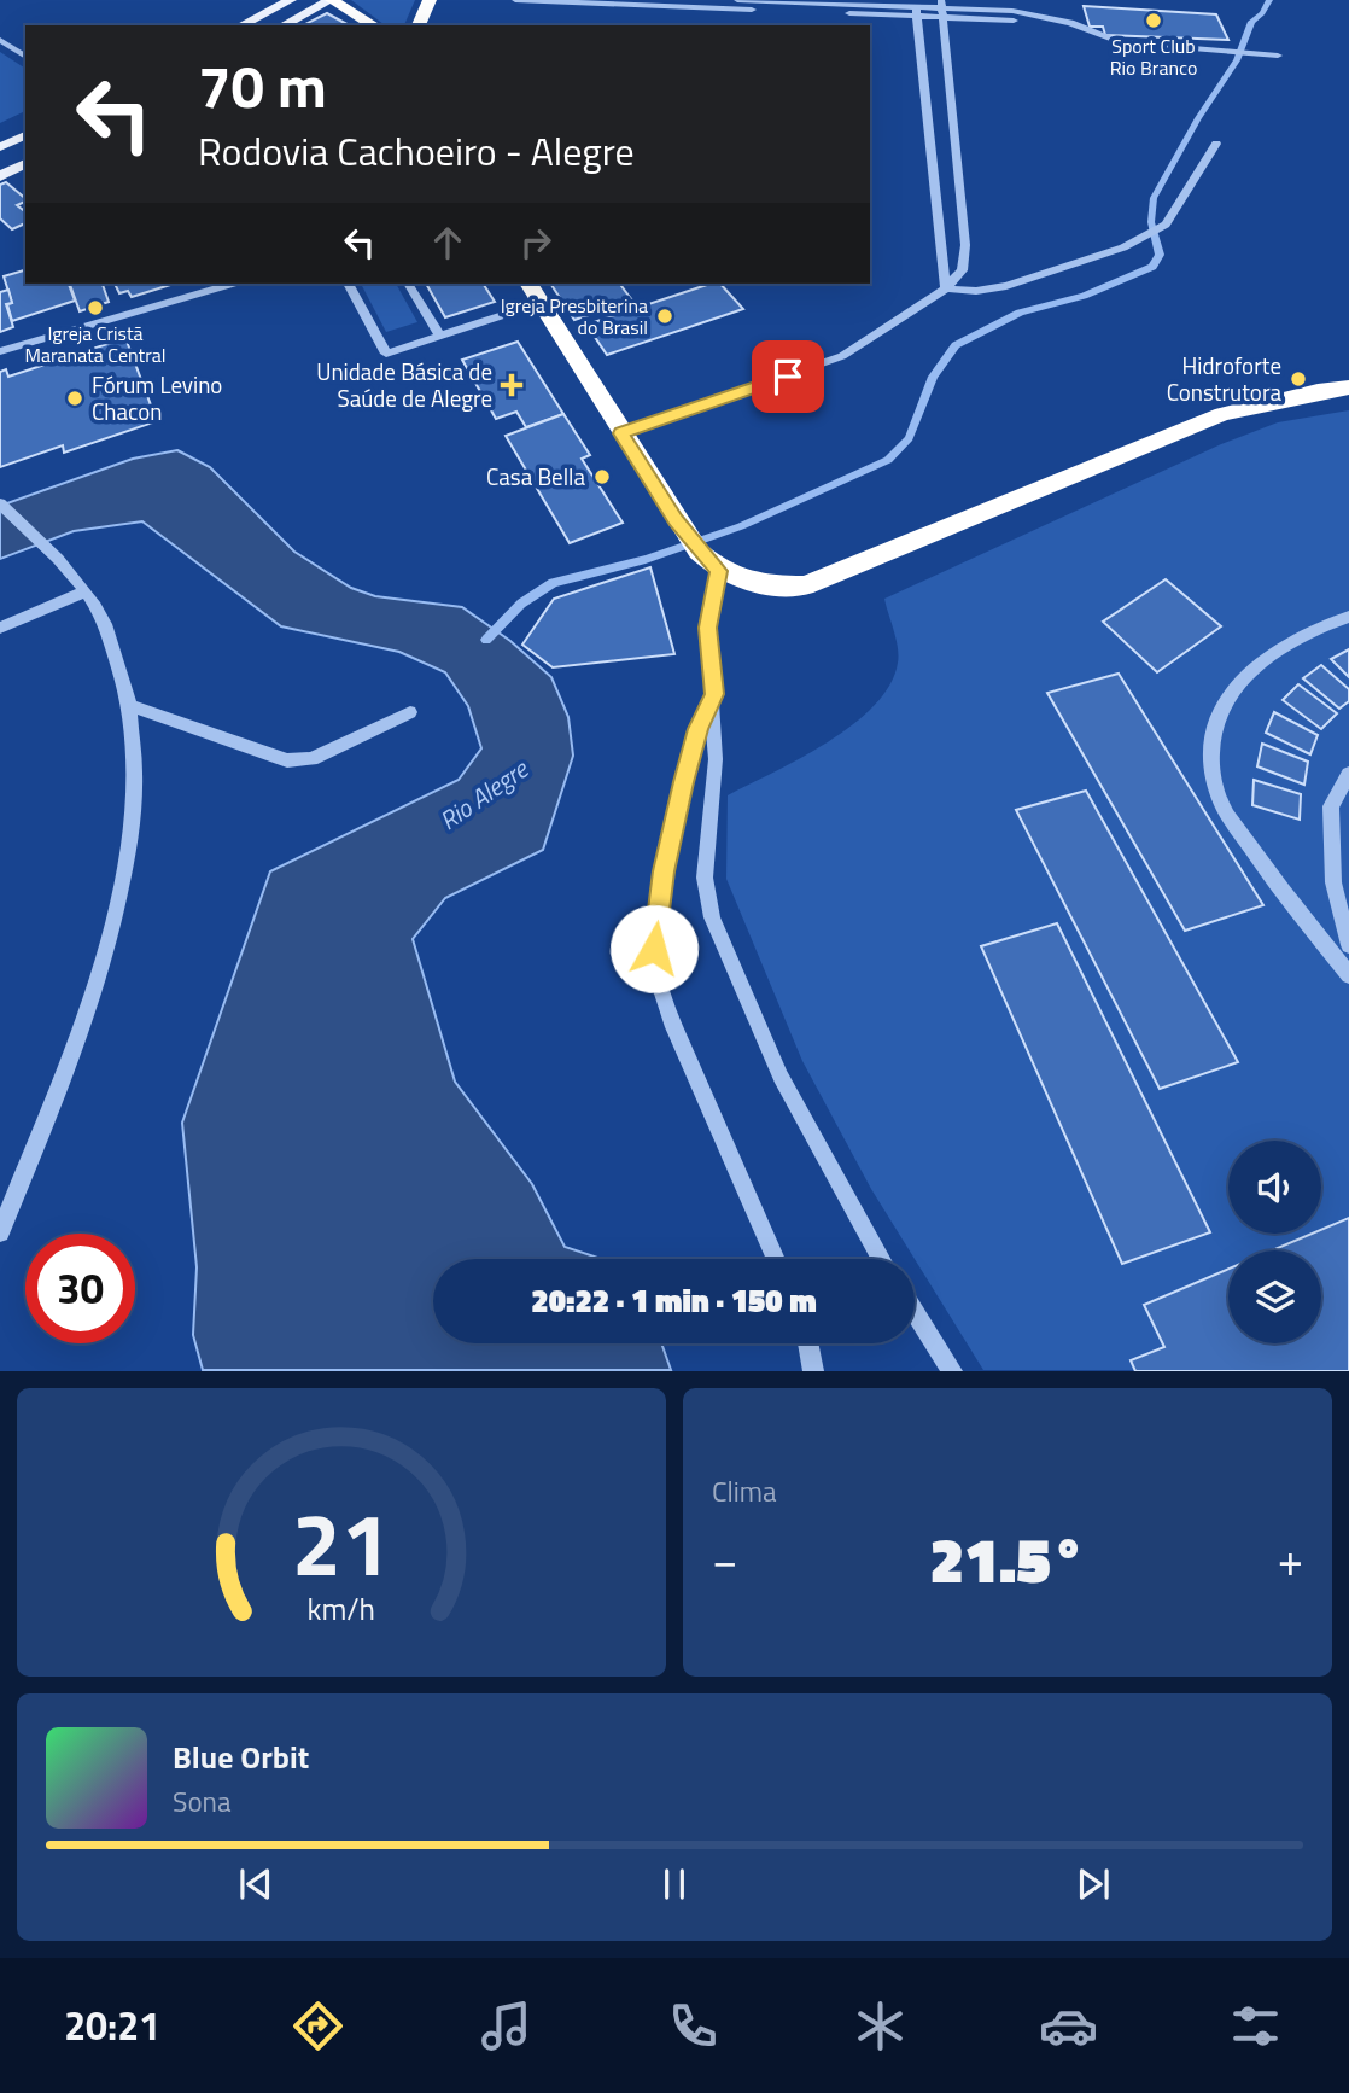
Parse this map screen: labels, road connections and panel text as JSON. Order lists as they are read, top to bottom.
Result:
{
  "water": ["Rio Alegre"],
  "places": {
    "other": [
      "Sport Club Rio Branco",
      "Igreja Cristã Maranata Central",
      "Igreja Presbiterina do Brasil",
      "Hidroforte Construtora",
      "Fórum Levino Chacon",
      "Casa Bella"
    ],
    "health": ["Unidade Básica de Saúde de Alegre"]
  },
  "page": {
    "turn": ["70 m", "Rodovia Cachoeiro - Alegre"],
    "limit": "30",
    "trip": "20:22 · 1 min · 150 m",
    "tile": "Clima",
    "heat": ["−", "21.5°", "+"],
    "song": ["Blue Orbit", "Sona"],
    "tabs": "20:21",
    "gauge": ["21", "km/h"]
  }
}
